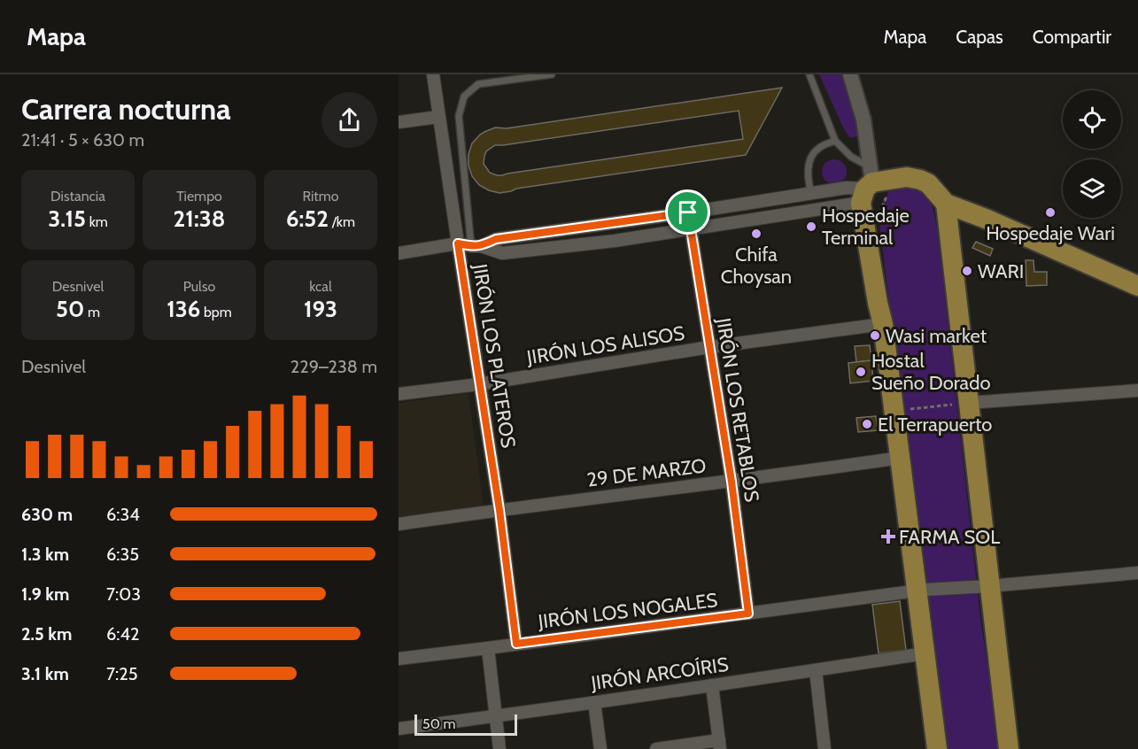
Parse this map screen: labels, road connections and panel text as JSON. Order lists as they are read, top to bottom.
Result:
{
  "streets": {
    "street": [
      "JIRÓN LOS ALISOS",
      "JIRÓN LOS PLATEROS",
      "JIRÓN LOS RETABLOS",
      "29 DE MARZO",
      "JIRÓN LOS NOGALES",
      "JIRÓN ARCOÍRIS"
    ]
  },
  "crossings": [
    ["JIRÓN LOS ALISOS", "JIRÓN LOS PLATEROS"],
    ["JIRÓN LOS ALISOS", "JIRÓN LOS RETABLOS"],
    ["JIRÓN LOS PLATEROS", "29 DE MARZO"],
    ["JIRÓN LOS PLATEROS", "JIRÓN LOS NOGALES"],
    ["JIRÓN LOS RETABLOS", "29 DE MARZO"],
    ["JIRÓN LOS RETABLOS", "JIRÓN LOS NOGALES"]
  ],
  "places": {
    "other": [
      "Hospedaje Wari",
      "Hospedaje Terminal",
      "Chifa Choysan",
      "WARI",
      "Wasi market",
      "Hostal Sueño Dorado",
      "El Terrapuerto"
    ],
    "health": ["FARMA SOL"]
  },
  "scale_bar": "50 m",
  "page": {
    "header": "Mapa",
    "nav": ["Mapa", "Capas", "Compartir"],
    "heading": ["Carrera nocturna", "21:41 · 5 × 630 m"],
    "stats": [
      ["Distancia", "3.15 km"],
      ["Tiempo", "21:38"],
      ["Ritmo", "6:52 /km"],
      ["Desnivel", "50 m"],
      ["Pulso", "136 bpm"],
      ["kcal", "193"]
    ],
    "chart": ["Desnivel", "229–238 m"],
    "list": [
      {
        "name": "630 m",
        "note": "6:34"
      },
      {
        "name": "1.3 km",
        "note": "6:35"
      },
      {
        "name": "1.9 km",
        "note": "7:03"
      },
      {
        "name": "2.5 km",
        "note": "6:42"
      },
      {
        "name": "3.1 km",
        "note": "7:25"
      }
    ],
    "scale": "50 m"
  }
}
